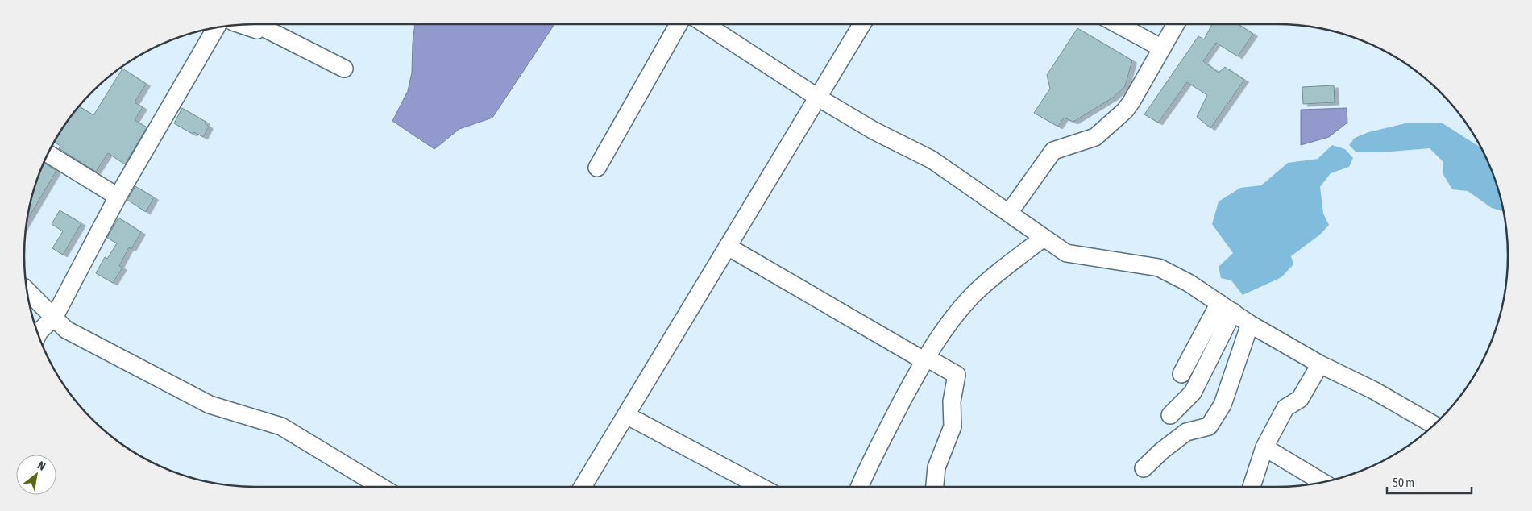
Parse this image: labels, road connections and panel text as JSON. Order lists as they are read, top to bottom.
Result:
{
  "scale_bar": "50 m",
  "north": "top right"
}
